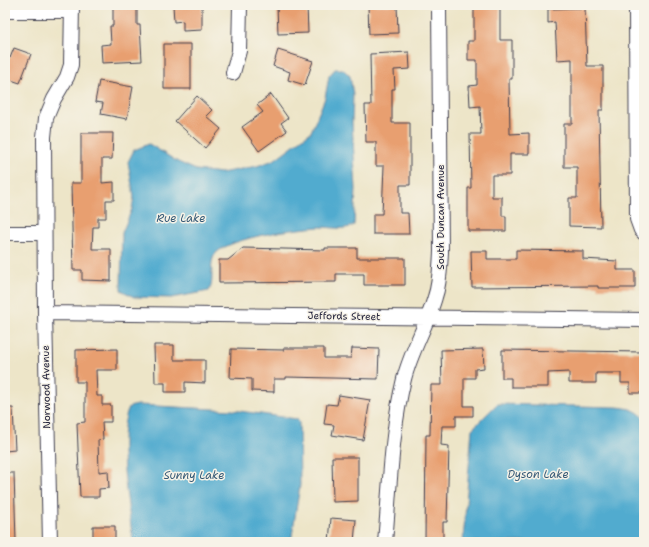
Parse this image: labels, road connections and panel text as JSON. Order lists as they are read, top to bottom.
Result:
{
  "streets": {
    "street": ["South Duncan Avenue", "Jeffords Street", "Norwood Avenue"]
  },
  "crossings": [
    ["South Duncan Avenue", "Jeffords Street"],
    ["Jeffords Street", "Norwood Avenue"]
  ],
  "water": ["Rue Lake", "Dyson Lake", "Sunny Lake"]
}
